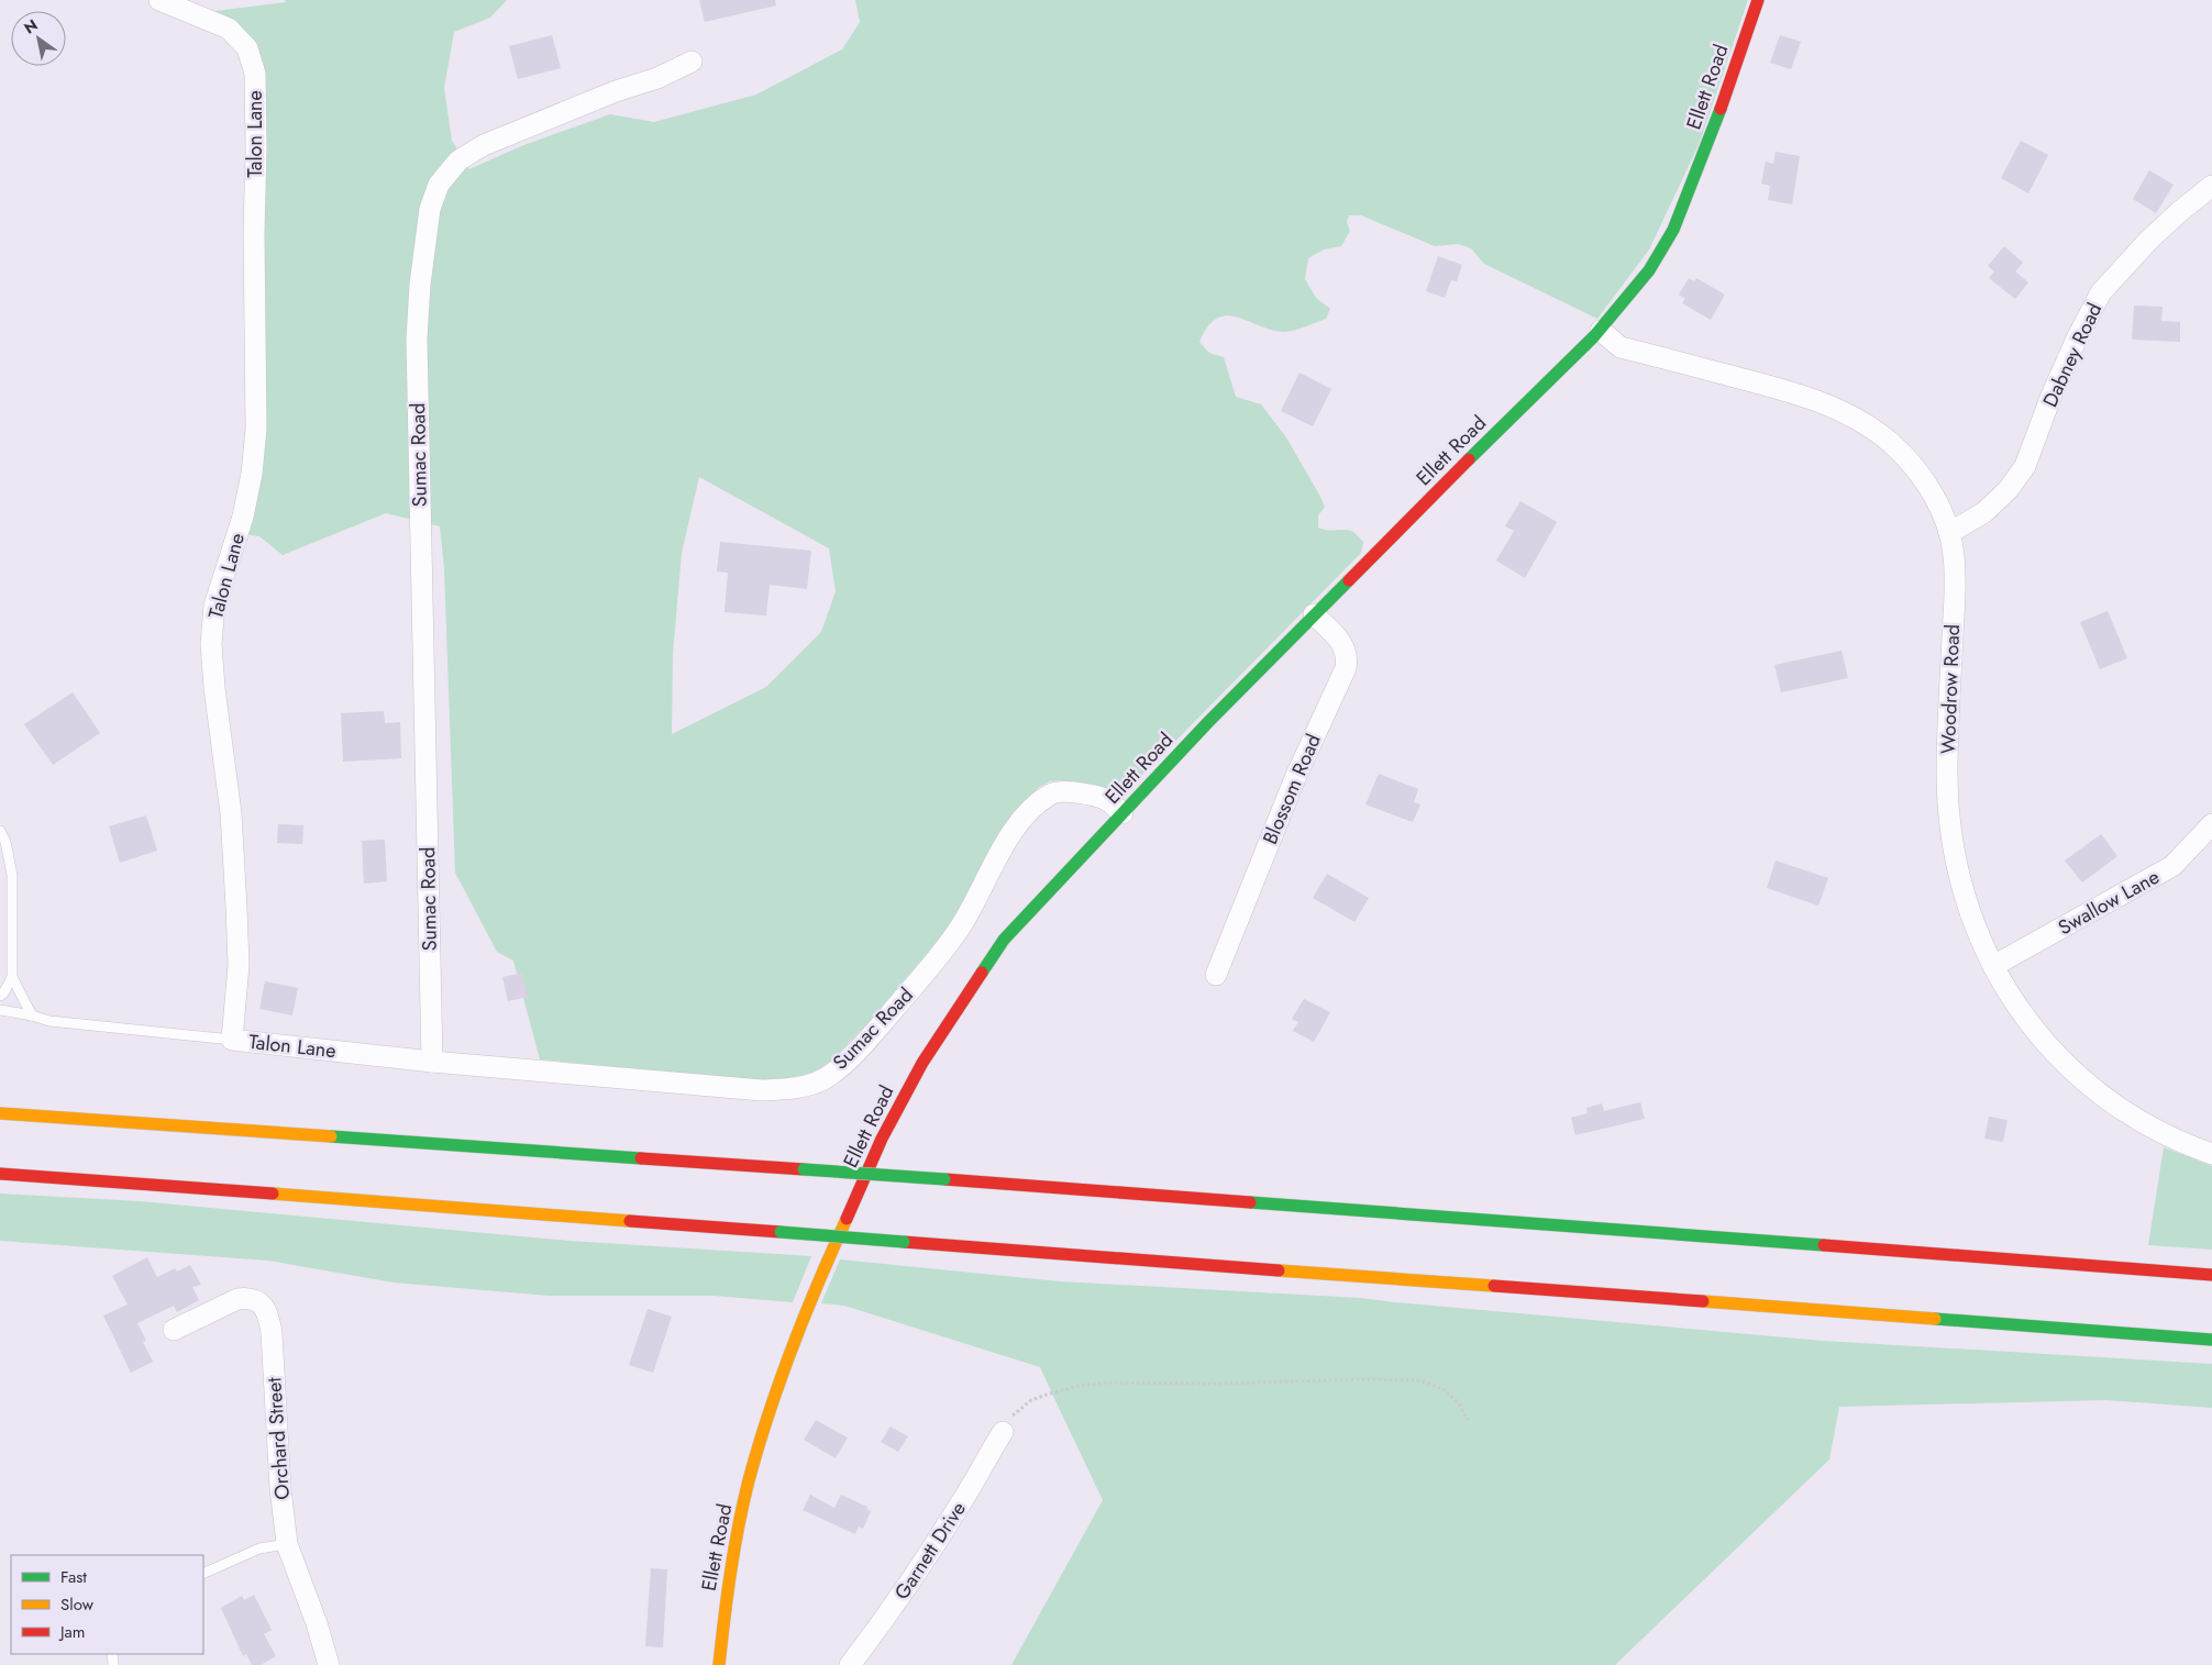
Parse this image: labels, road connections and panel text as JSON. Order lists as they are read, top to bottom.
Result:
{
  "streets": {
    "main road": ["Ellett Road"],
    "street": [
      "Talon Lane",
      "Dabney Road",
      "Sumac Road",
      "Woodrow Road",
      "Blossom Road",
      "Swallow Lane",
      "Orchard Street",
      "Garnett Drive"
    ]
  },
  "crossings": [
    ["Ellett Road", "Sumac Road"],
    ["Ellett Road", "Woodrow Road"],
    ["Ellett Road", "Blossom Road"],
    ["Talon Lane", "Sumac Road"],
    ["Dabney Road", "Woodrow Road"],
    ["Woodrow Road", "Swallow Lane"]
  ],
  "legend": ["Fast", "Slow", "Jam"],
  "north": "top left"
}
